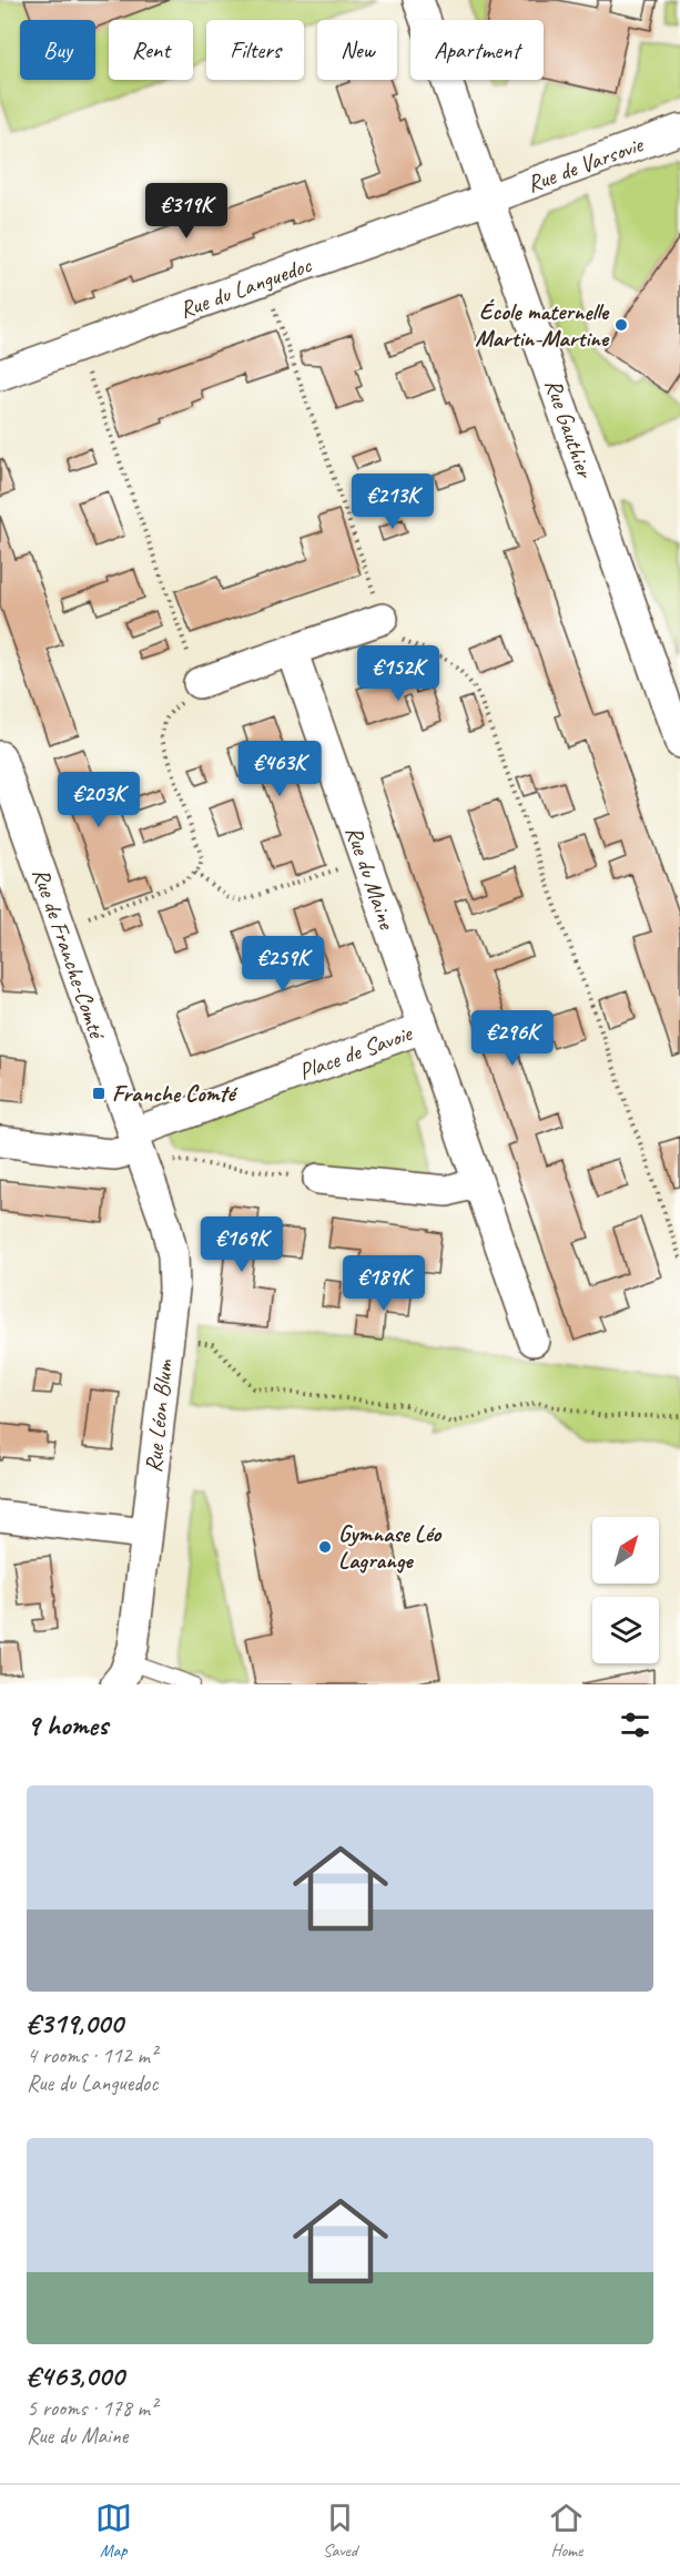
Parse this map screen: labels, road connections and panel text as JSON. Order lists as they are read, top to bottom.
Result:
{
  "streets": {
    "street": [
      "Rue de Varsovie",
      "Rue du Languedoc",
      "Rue Gauthier",
      "Rue du Maine",
      "Rue de Franche-Comté",
      "Place de Savoie",
      "Rue Léon Blum"
    ]
  },
  "crossings": [
    ["Rue de Varsovie", "Rue du Languedoc"],
    ["Rue de Varsovie", "Rue Gauthier"],
    ["Rue du Languedoc", "Rue Gauthier"],
    ["Rue du Maine", "Place de Savoie"],
    ["Rue de Franche-Comté", "Place de Savoie"],
    ["Rue de Franche-Comté", "Rue Léon Blum"],
    ["Place de Savoie", "Rue Léon Blum"]
  ],
  "places": {
    "other": ["École maternelle Martin-Martine", "Gymnase Léo Lagrange"],
    "transit": ["Franche Comté"]
  },
  "north": "top right",
  "page": {
    "chip": [
      "Buy",
      "Rent",
      "Filters",
      "New",
      "Apartment"
    ],
    "price": [
      "€319K",
      "€213K",
      "€152K",
      "€463K",
      "€203K",
      "€259K",
      "€296K",
      "€169K",
      "€189K"
    ],
    "heading": "9 homes",
    "list": [
      {
        "name": "€319,000",
        "note": "4 rooms · 112 m² · Rue du Languedoc"
      },
      {
        "name": "€463,000",
        "note": "5 rooms · 178 m² · Rue du Maine"
      }
    ],
    "tabs": ["Map", "Saved", "Home"]
  }
}
